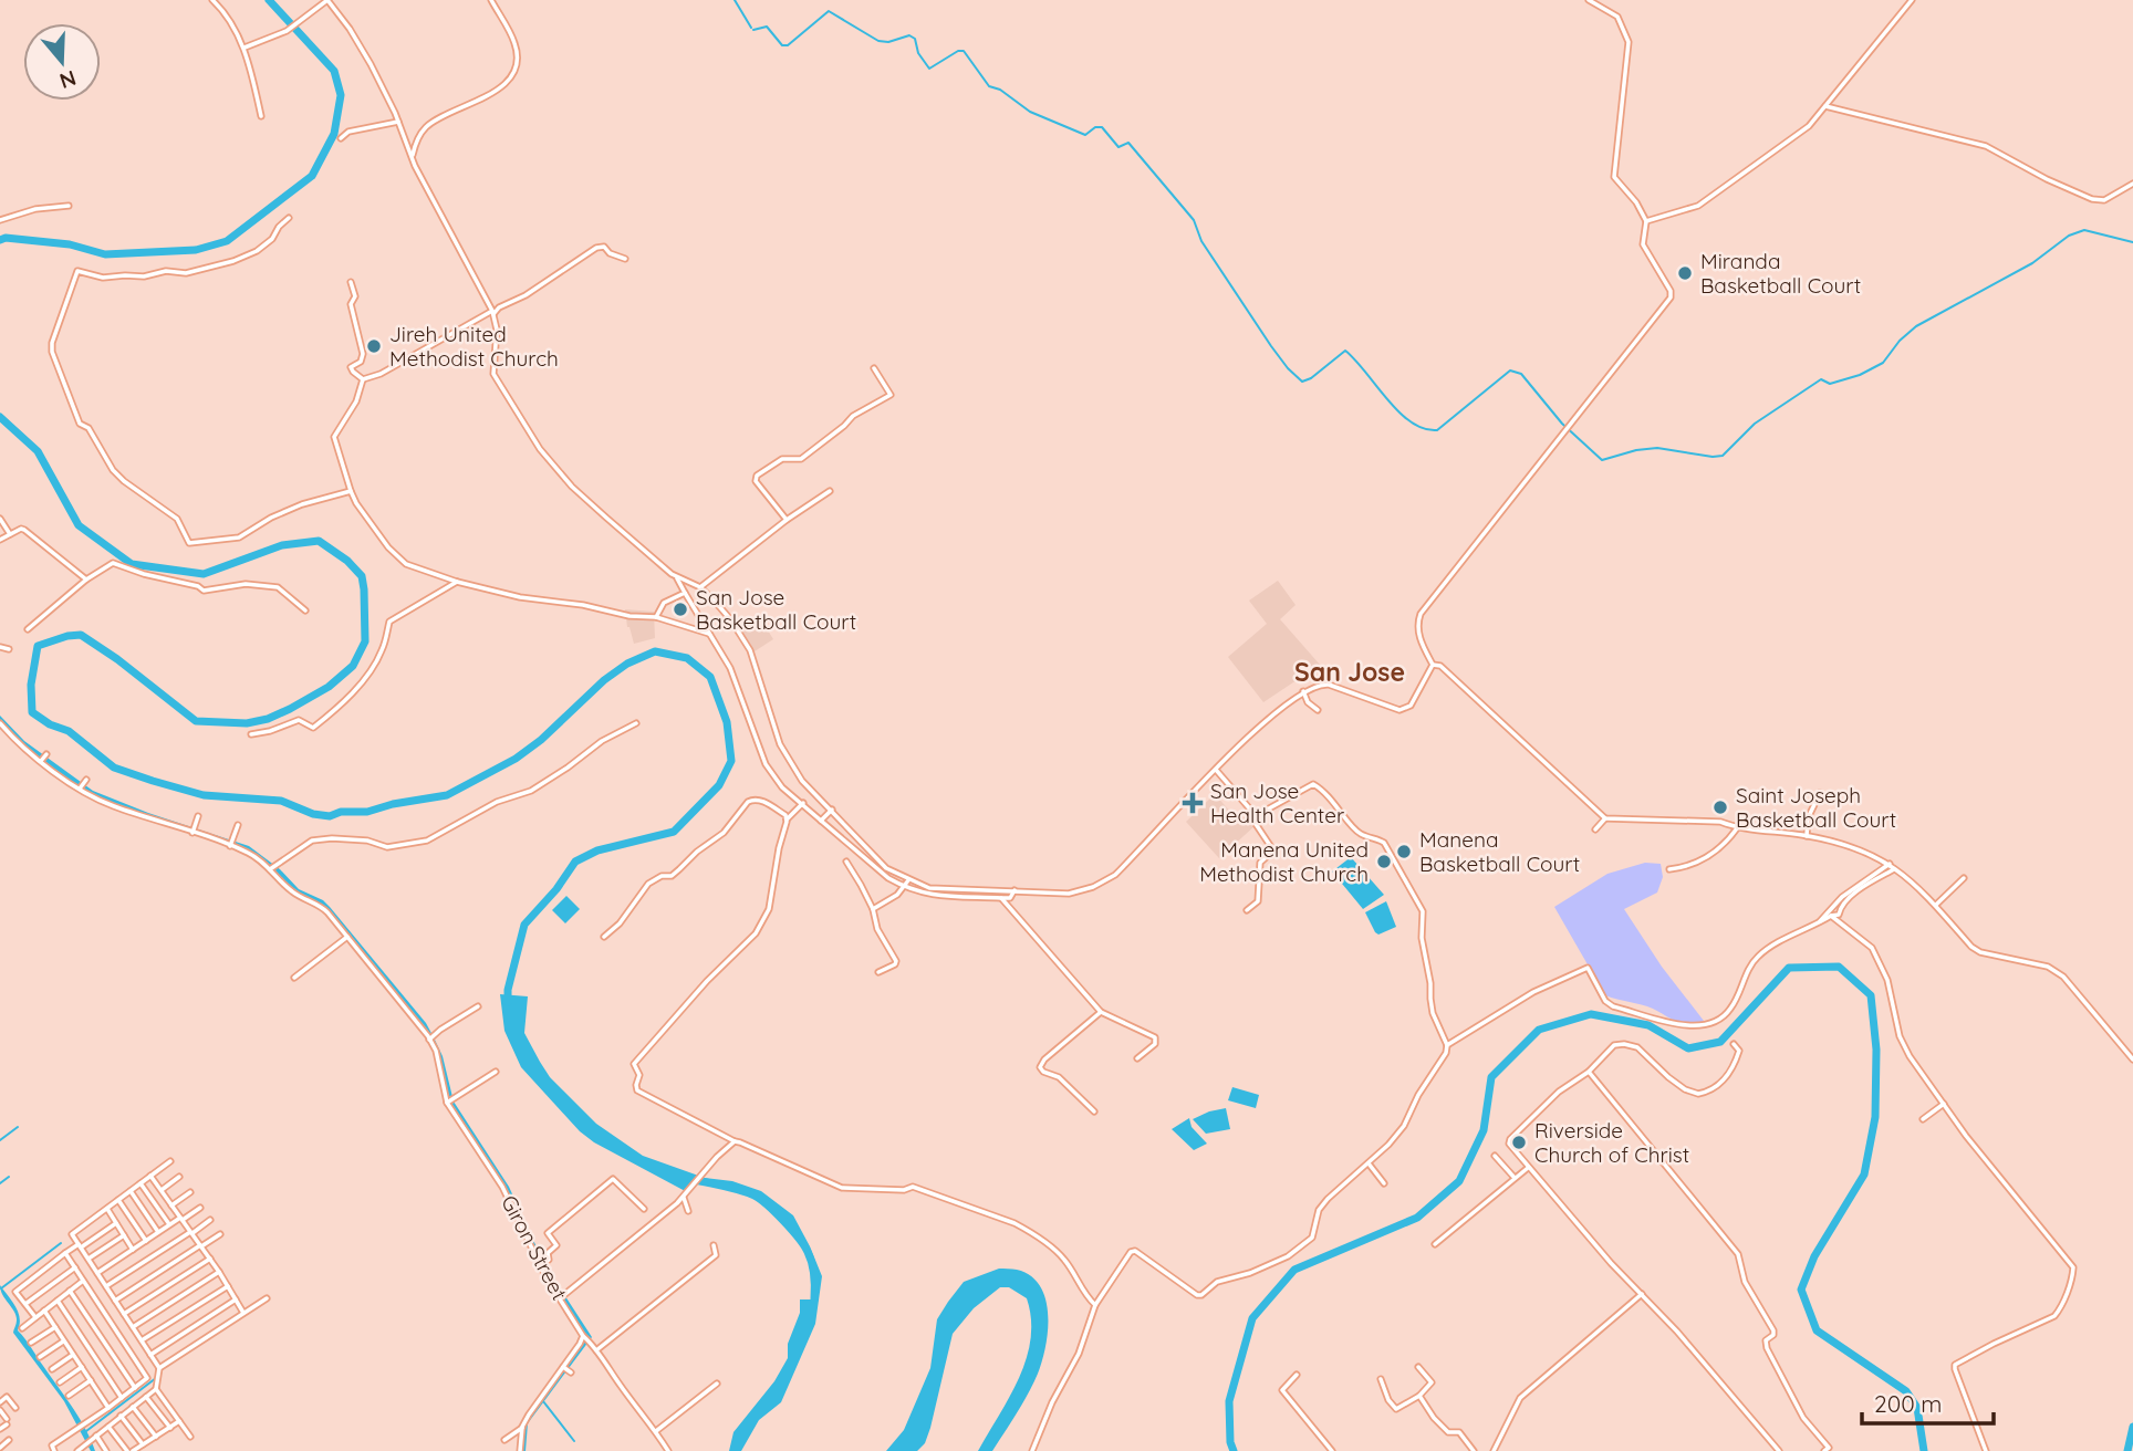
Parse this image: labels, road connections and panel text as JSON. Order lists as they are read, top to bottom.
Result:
{
  "streets": {
    "street": ["Giron Street"]
  },
  "districts": ["San Jose"],
  "places": {
    "other": [
      "Miranda Basketball Court",
      "Jireh United Methodist Church",
      "San Jose Basketball Court",
      "Saint Joseph Basketball Court",
      "Manena Basketball Court",
      "Manena United Methodist Church",
      "Riverside Church of Christ"
    ],
    "health": ["San Jose Health Center"]
  },
  "scale_bar": "200 m",
  "north": "bottom"
}
